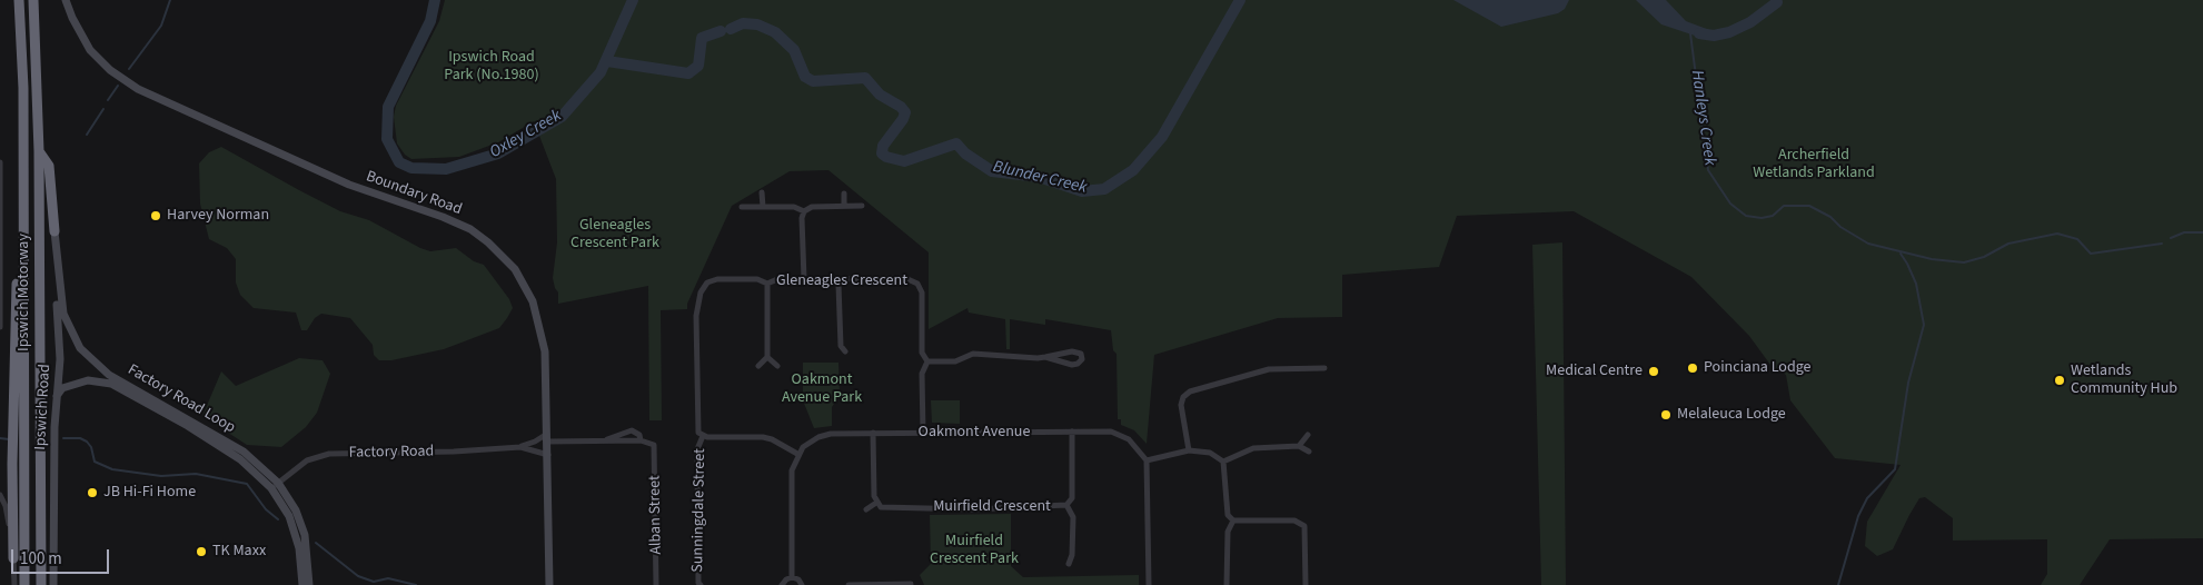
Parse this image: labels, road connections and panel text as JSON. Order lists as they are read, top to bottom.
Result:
{
  "streets": {
    "highway": ["Ipswich Motorway"],
    "main road": ["Boundary Road", "Factory Road Loop", "Ipswich Road"],
    "street": [
      "Gleneagles Crescent",
      "Oakmont Avenue",
      "Factory Road",
      "Muirfield Crescent",
      "Sunningdale Street",
      "Alban Street"
    ]
  },
  "crossings": [
    ["Boundary Road", "Factory Road"],
    ["Gleneagles Crescent", "Oakmont Avenue"],
    ["Gleneagles Crescent", "Sunningdale Street"],
    ["Factory Road Loop", "Ipswich Road"],
    ["Factory Road Loop", "Factory Road"],
    ["Oakmont Avenue", "Muirfield Crescent"]
  ],
  "water": ["Hanleys Creek", "Oxley Creek", "Blunder Creek"],
  "parks": [
    "Ipswich Road Park (No.1980)",
    "Archerfield Wetlands Parkland",
    "Gleneagles Crescent Park",
    "Oakmont Avenue Park",
    "Muirfield Crescent Park"
  ],
  "places": [
    "Harvey Norman",
    "Poinciana Lodge",
    "Medical Centre",
    "Wetlands Community Hub",
    "Melaleuca Lodge",
    "JB Hi-Fi Home",
    "TK Maxx"
  ],
  "scale_bar": "100 m"
}
